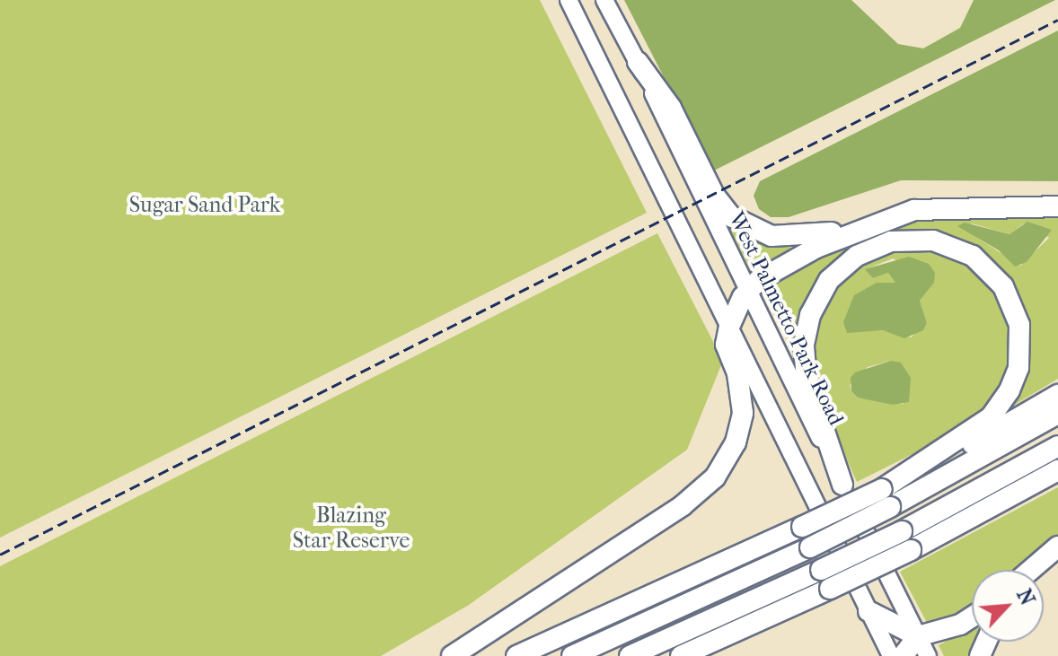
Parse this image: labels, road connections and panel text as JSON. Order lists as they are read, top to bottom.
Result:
{
  "streets": {
    "main road": ["West Palmetto Park Road"]
  },
  "parks": ["Sugar Sand Park", "Blazing Star Reserve"],
  "north": "top right"
}
